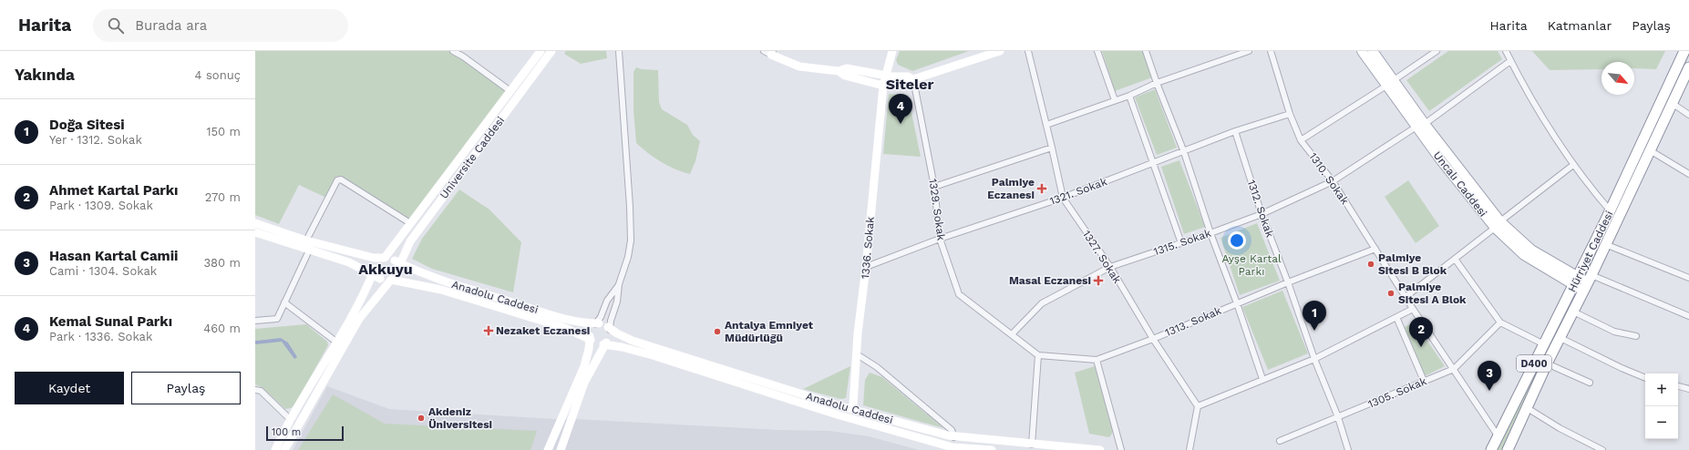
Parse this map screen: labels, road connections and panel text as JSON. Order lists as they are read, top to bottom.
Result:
{
  "streets": {
    "highway": ["Hürriyet Caddesi", "D400"],
    "main road": ["Uncalı Caddesi"],
    "street": [
      "Universite Caddesi",
      "1310. Sokak",
      "1321. Sokak",
      "1312. Sokak",
      "1329. Sokak",
      "1315. Sokak",
      "1336. Sokak",
      "1327. Sokak",
      "Anadolu Caddesi",
      "1313. Sokak",
      "1305. Sokak"
    ]
  },
  "crossings": [
    ["Universite Caddesi", "Anadolu Caddesi"],
    ["1310. Sokak", "1321. Sokak"],
    ["1310. Sokak", "1315. Sokak"],
    ["1310. Sokak", "Hürriyet Caddesi"],
    ["1310. Sokak", "1313. Sokak"],
    ["1310. Sokak", "1305. Sokak"],
    ["Uncalı Caddesi", "1315. Sokak"],
    ["Uncalı Caddesi", "Hürriyet Caddesi"],
    ["1321. Sokak", "1312. Sokak"],
    ["1321. Sokak", "1329. Sokak"],
    ["1321. Sokak", "1336. Sokak"],
    ["1321. Sokak", "1327. Sokak"],
    ["1312. Sokak", "1315. Sokak"],
    ["1312. Sokak", "1313. Sokak"],
    ["1312. Sokak", "1305. Sokak"],
    ["1329. Sokak", "1315. Sokak"],
    ["1315. Sokak", "1327. Sokak"],
    ["1336. Sokak", "Anadolu Caddesi"],
    ["1327. Sokak", "1313. Sokak"]
  ],
  "districts": ["Siteler", "Akkuyu"],
  "parks": ["Ayşe Kartal Parkı"],
  "places": {
    "health": ["Palmiye Eczanesi", "Masal Eczanesi", "Nezaket Eczanesi"],
    "other": [
      "Palmiye Sitesi B Blok",
      "Palmiye Sitesi A Blok",
      "Antalya Emniyet Müdürlüğü",
      "Akdeniz Üniversitesi"
    ]
  },
  "scale_bar": "100 m",
  "north": "bottom right",
  "page": {
    "header": "Harita",
    "search": "Burada ara",
    "nav": ["Harita", "Katmanlar", "Paylaş"],
    "heading": ["Yakında", "4 sonuç"],
    "pins": [
      "4",
      "1",
      "2",
      "3"
    ],
    "list": [
      {
        "mark": "1",
        "name": "Doğa Sitesi",
        "note": "Yer · 1312. Sokak",
        "value": "150 m"
      },
      {
        "mark": "2",
        "name": "Ahmet Kartal Parkı",
        "note": "Park · 1309. Sokak",
        "value": "270 m"
      },
      {
        "mark": "3",
        "name": "Hasan Kartal Camii",
        "note": "Cami · 1304. Sokak",
        "value": "380 m"
      },
      {
        "mark": "4",
        "name": "Kemal Sunal Parkı",
        "note": "Park · 1336. Sokak",
        "value": "460 m"
      }
    ],
    "buttons": ["Kaydet", "Paylaş"],
    "map_buttons": ["+", "−"],
    "scale": "100 m"
  }
}
